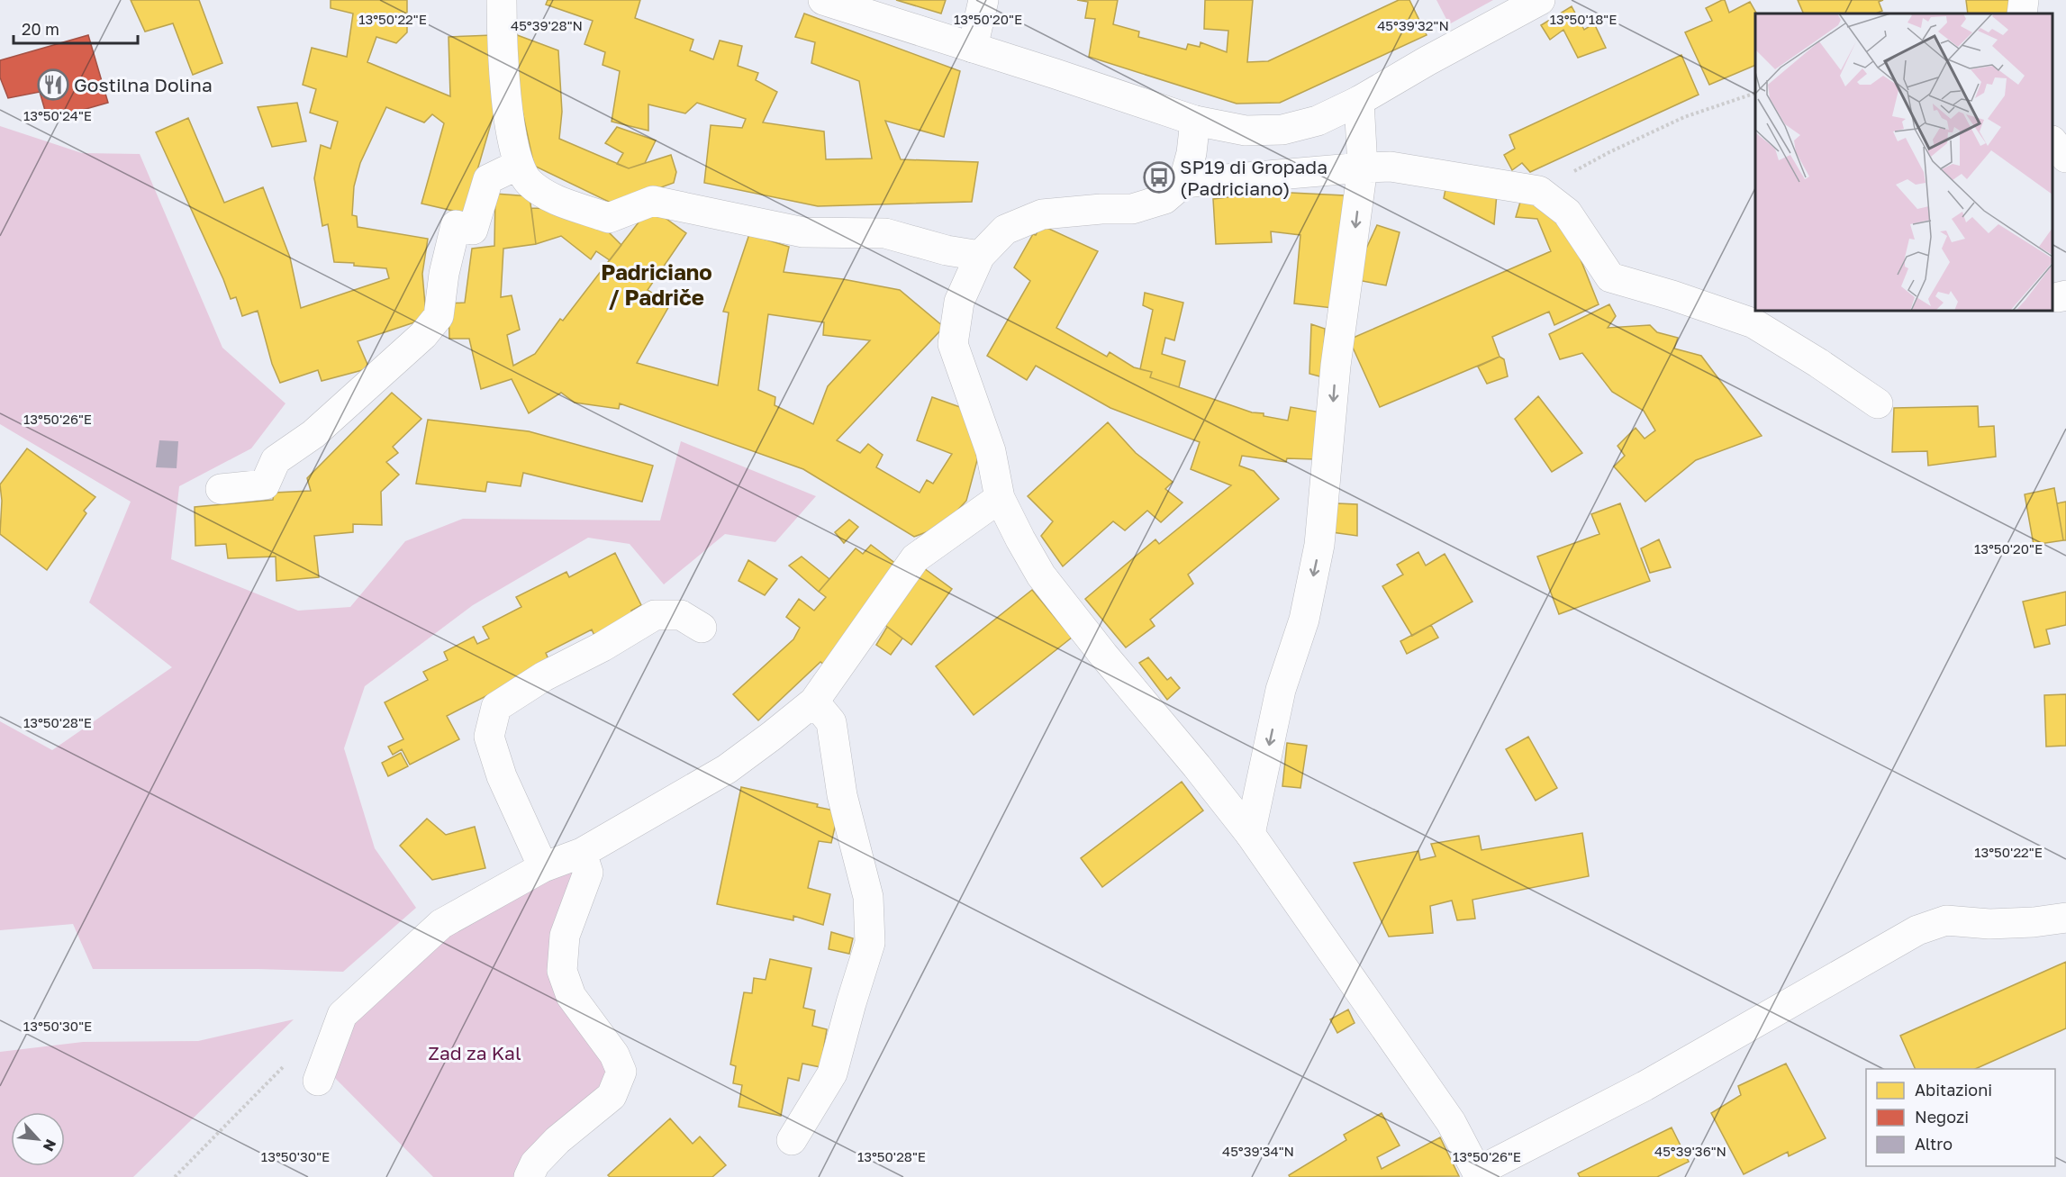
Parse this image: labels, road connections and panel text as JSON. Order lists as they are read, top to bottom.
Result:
{
  "districts": ["Padriciano / Padriče"],
  "parks": ["Zad za Kal"],
  "places": {
    "restaurant": ["Gostilna Dolina"],
    "bus stop": ["SP19 di Gropada (Padriciano)"]
  },
  "legend": ["Abitazioni", "Negozi", "Altro"],
  "scale_bar": "20 m",
  "north": "bottom right",
  "coordinates": [
    "13°50'22\"E",
    "13°50'20\"E",
    "13°50'18\"E",
    "45°39'28\"N",
    "45°39'32\"N",
    "13°50'24\"E",
    "13°50'26\"E",
    "13°50'28\"E",
    "13°50'30\"E",
    "45°39'34\"N",
    "45°39'36\"N"
  ]
}
